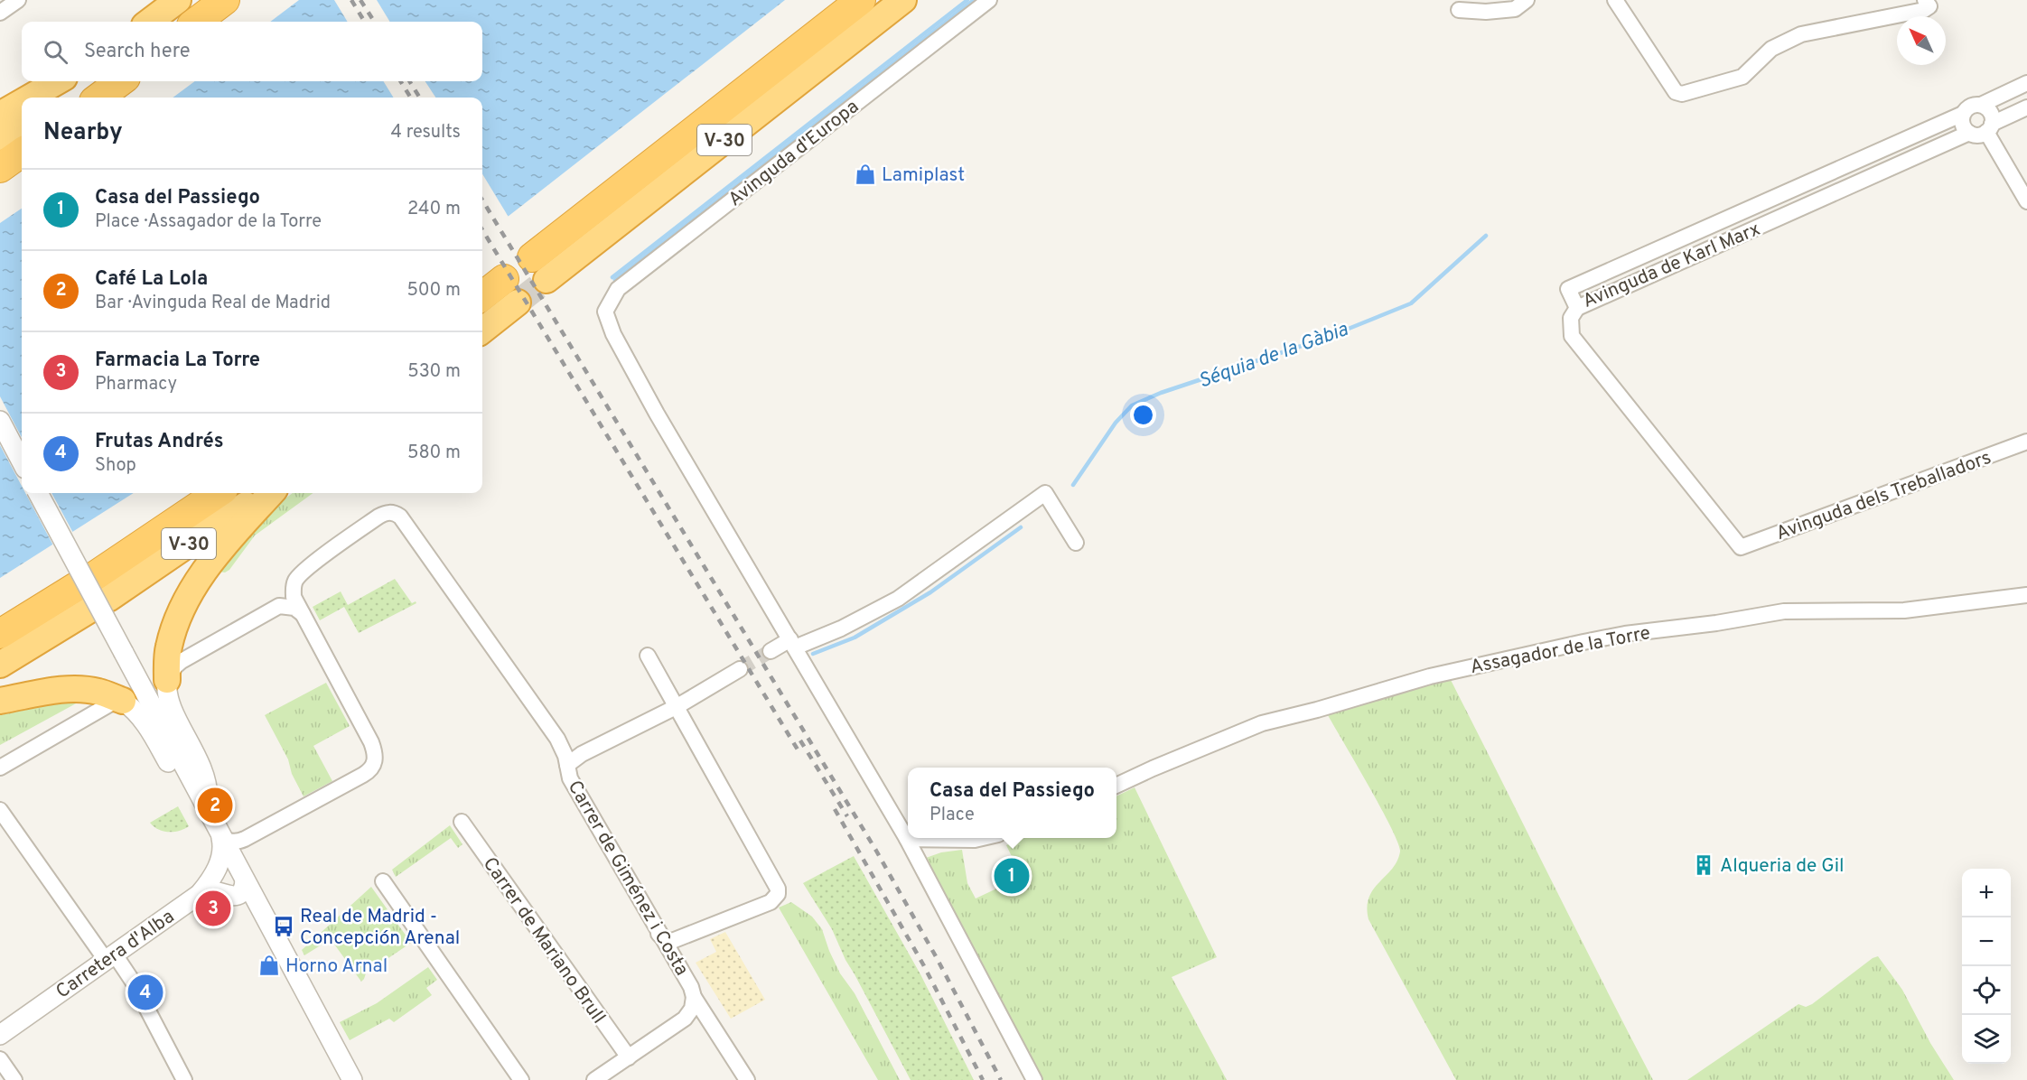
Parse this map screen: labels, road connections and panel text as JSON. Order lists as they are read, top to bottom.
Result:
{
  "streets": {
    "highway": ["V-30"],
    "street": [
      "Avinguda d'Europa",
      "Avinguda de Karl Marx",
      "Avinguda dels Treballadors",
      "Assagador de la Torre",
      "Carrer de Giménez i Costa",
      "Carrer de Mariano Brull",
      "Carretera d'Alba"
    ]
  },
  "crossings": [
    ["Avinguda de Karl Marx", "Avinguda dels Treballadors"]
  ],
  "water": ["Séquia de la Gàbia"],
  "places": {
    "shop": ["Lamiplast", "Horno Arnal"],
    "building": ["Alqueria de Gil"],
    "bus stop": ["Real de Madrid - Concepción Arenal"]
  },
  "north": "top left",
  "page": {
    "search": "Search here",
    "heading": ["Nearby", "4 results"],
    "list": [
      {
        "mark": "1",
        "name": "Casa del Passiego",
        "note": "Place · Assagador de la Torre",
        "value": "240 m"
      },
      {
        "mark": "2",
        "name": "Café La Lola",
        "note": "Bar · Avinguda Real de Madrid",
        "value": "500 m"
      },
      {
        "mark": "3",
        "name": "Farmacia La Torre",
        "note": "Pharmacy",
        "value": "530 m"
      },
      {
        "mark": "4",
        "name": "Frutas Andrés",
        "note": "Shop",
        "value": "580 m"
      }
    ],
    "popup": ["Casa del Passiego", "Place"],
    "pins": [
      "2",
      "1",
      "3",
      "4"
    ],
    "map_buttons": ["+", "−"]
  }
}
